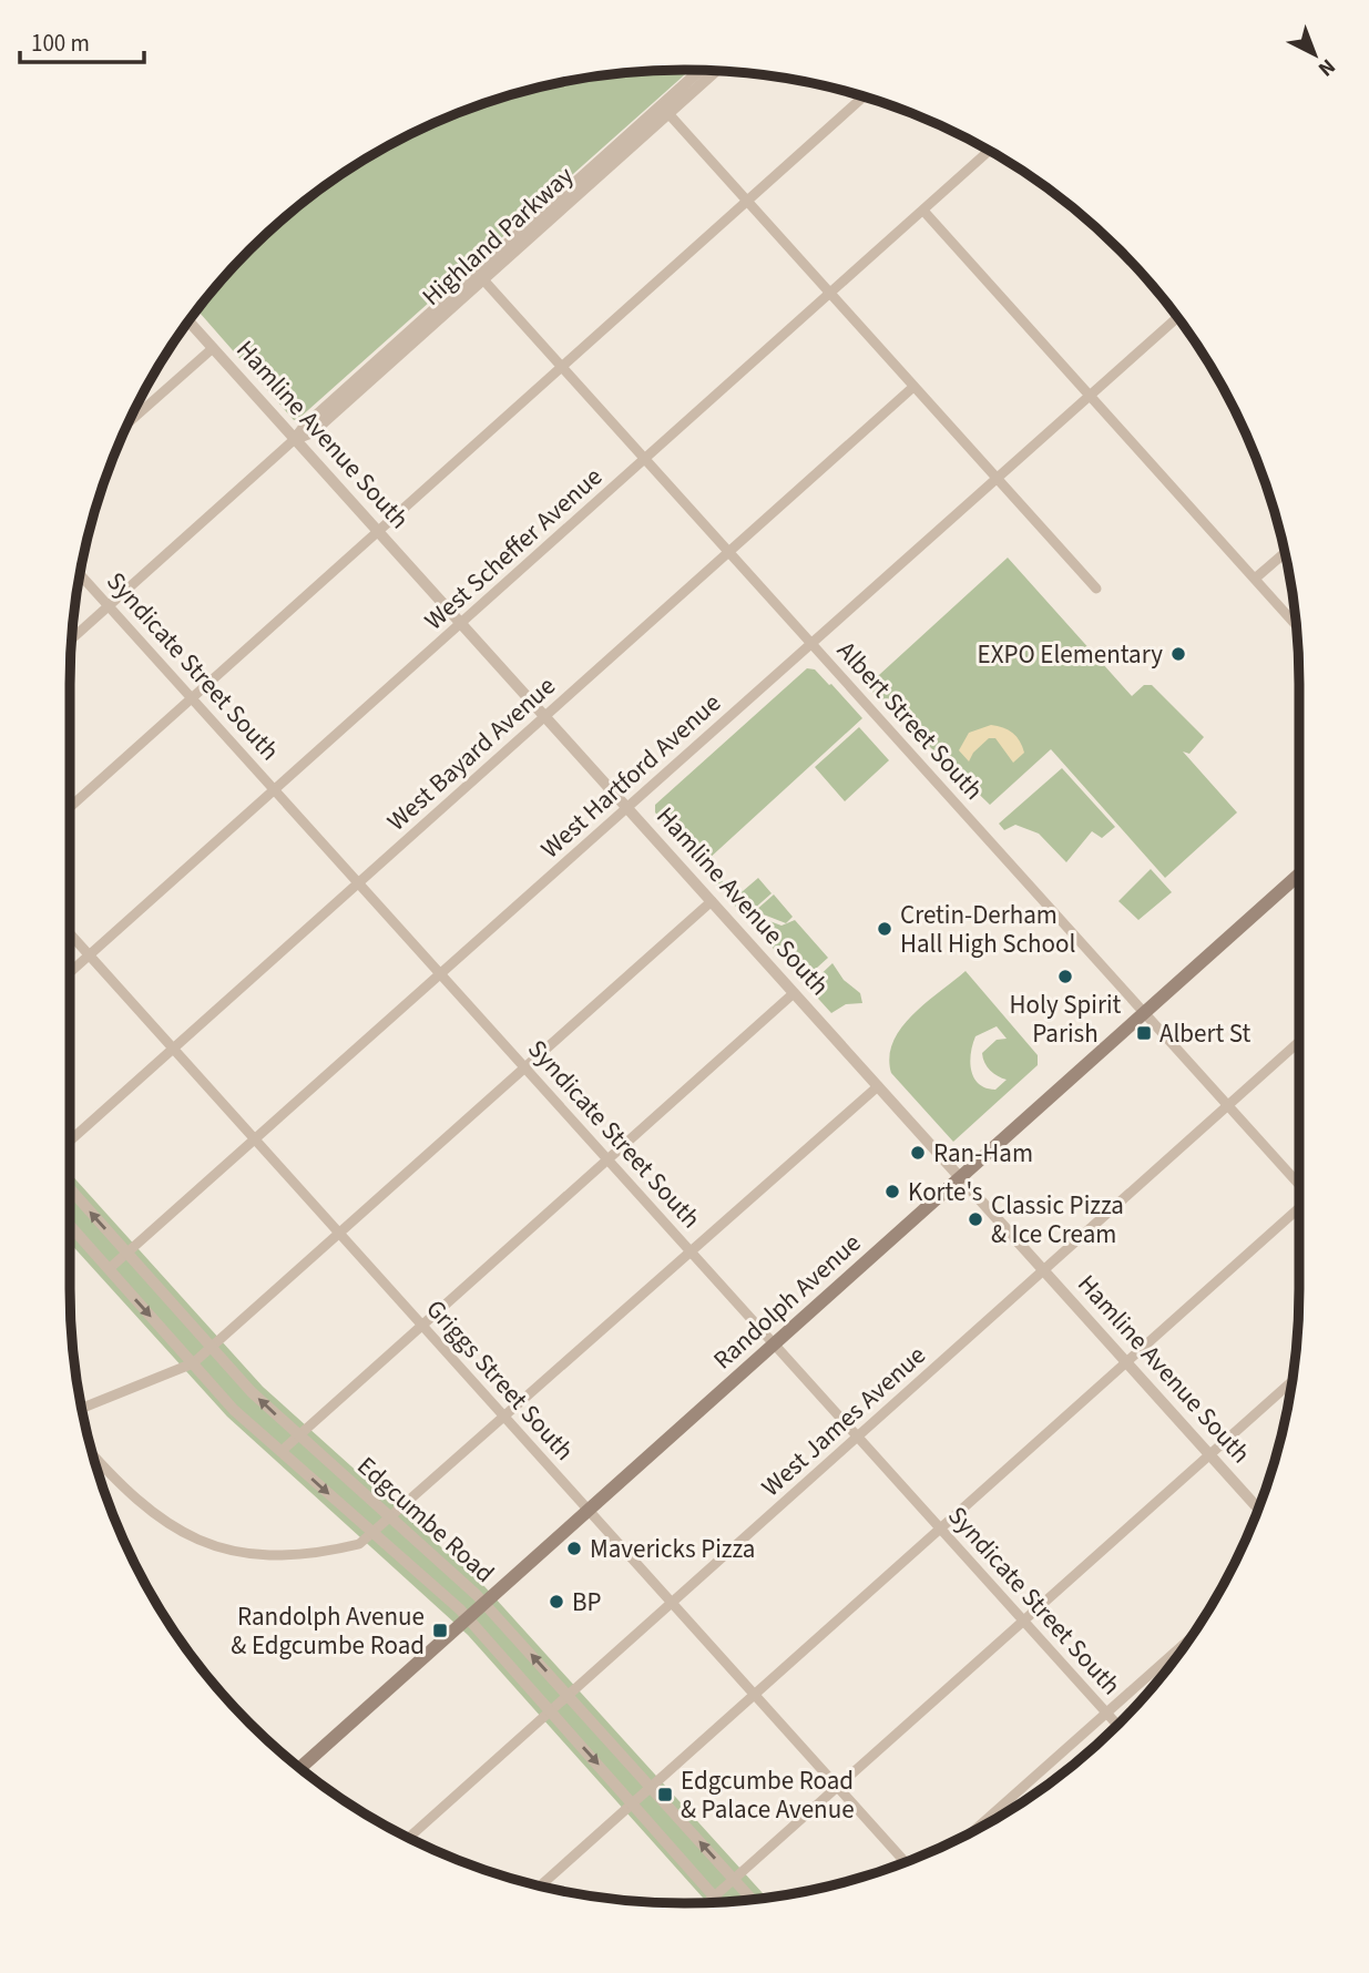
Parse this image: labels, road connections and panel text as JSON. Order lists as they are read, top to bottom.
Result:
{
  "streets": {
    "main road": ["Randolph Avenue"],
    "street": [
      "Highland Parkway",
      "Hamline Avenue South",
      "West Scheffer Avenue",
      "Syndicate Street South",
      "Albert Street South",
      "West Bayard Avenue",
      "West Hartford Avenue",
      "Griggs Street South",
      "West James Avenue",
      "Edgcumbe Road"
    ]
  },
  "crossings": [
    ["Highland Parkway", "Hamline Avenue South"],
    ["Highland Parkway", "Syndicate Street South"],
    ["Highland Parkway", "Albert Street South"],
    ["Hamline Avenue South", "West Scheffer Avenue"],
    ["Hamline Avenue South", "West Bayard Avenue"],
    ["Hamline Avenue South", "West Hartford Avenue"],
    ["Hamline Avenue South", "Randolph Avenue"],
    ["Hamline Avenue South", "West James Avenue"],
    ["West Scheffer Avenue", "Syndicate Street South"],
    ["West Scheffer Avenue", "Albert Street South"],
    ["West Scheffer Avenue", "Griggs Street South"],
    ["Syndicate Street South", "West Bayard Avenue"],
    ["Syndicate Street South", "West Hartford Avenue"],
    ["Syndicate Street South", "Randolph Avenue"],
    ["Syndicate Street South", "West James Avenue"],
    ["Albert Street South", "West Bayard Avenue"],
    ["Albert Street South", "West Hartford Avenue"],
    ["Albert Street South", "Randolph Avenue"],
    ["Albert Street South", "West James Avenue"],
    ["West Bayard Avenue", "Griggs Street South"],
    ["West Hartford Avenue", "Griggs Street South"],
    ["West Hartford Avenue", "Edgcumbe Road"],
    ["Randolph Avenue", "Griggs Street South"],
    ["Randolph Avenue", "Edgcumbe Road"],
    ["Griggs Street South", "West James Avenue"],
    ["West James Avenue", "Edgcumbe Road"]
  ],
  "places": {
    "other": [
      "EXPO Elementary",
      "Cretin-Derham Hall High School",
      "Holy Spirit Parish",
      "Ran-Ham",
      "Korte's",
      "Classic Pizza & Ice Cream",
      "Mavericks Pizza",
      "BP"
    ],
    "transit": ["Albert St", "Randolph Avenue & Edgcumbe Road", "Edgcumbe Road & Palace Avenue"]
  },
  "scale_bar": "100 m",
  "north": "bottom right"
}
